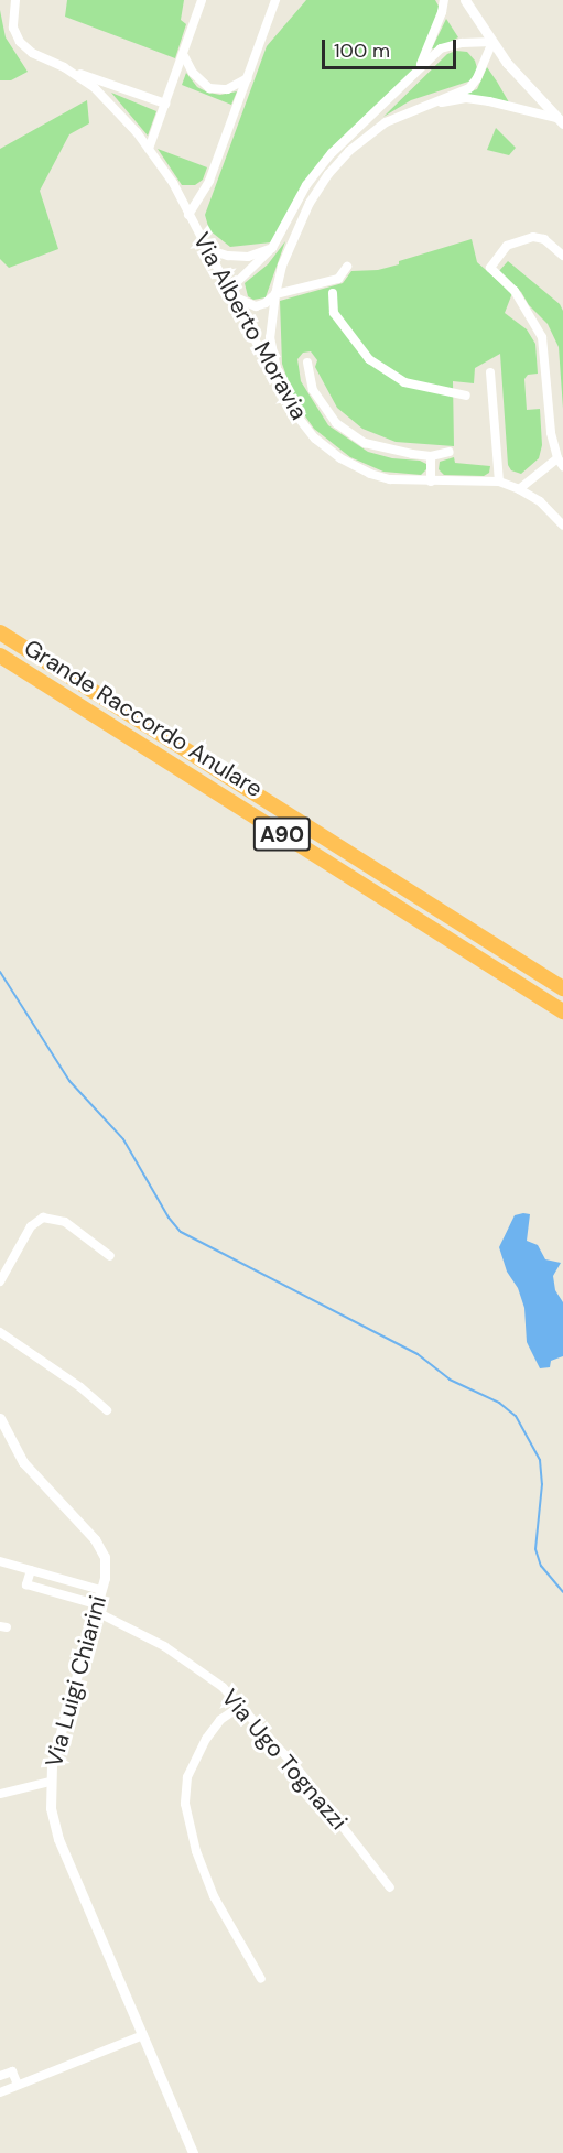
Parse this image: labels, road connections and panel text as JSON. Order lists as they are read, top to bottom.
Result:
{
  "streets": {
    "highway": ["Grande Raccordo Anulare", "A90"],
    "street": ["Via Alberto Moravia", "Via Luigi Chiarini", "Via Ugo Tognazzi"]
  },
  "crossings": [
    ["Via Luigi Chiarini", "Via Ugo Tognazzi"]
  ],
  "scale_bar": "100 m"
}
